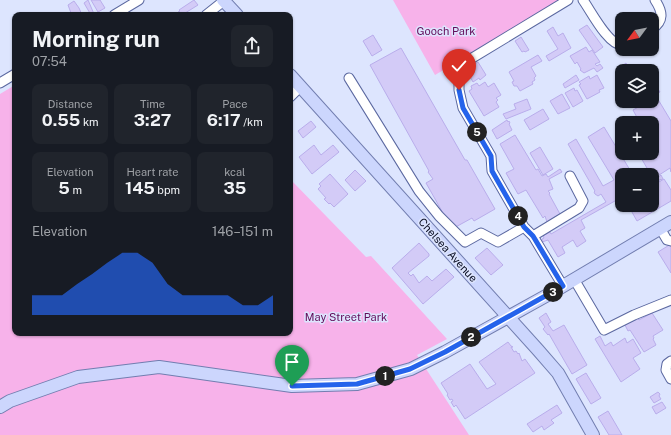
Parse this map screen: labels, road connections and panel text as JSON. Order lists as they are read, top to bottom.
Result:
{
  "streets": {
    "main road": ["Chelsea Avenue"]
  },
  "parks": ["Gooch Park", "May Street Park"],
  "north": "bottom left",
  "page": {
    "map_buttons": ["+", "−"],
    "heading": ["Morning run", "07:54"],
    "stats": [
      ["Distance", "0.55 km"],
      ["Time", "3:27"],
      ["Pace", "6:17 /km"],
      ["Elevation", "5 m"],
      ["Heart rate", "145 bpm"],
      ["kcal", "35"]
    ],
    "pins": [
      "5",
      "4",
      "3",
      "2",
      "1"
    ],
    "chart": ["Elevation", "146–151 m"]
  }
}
